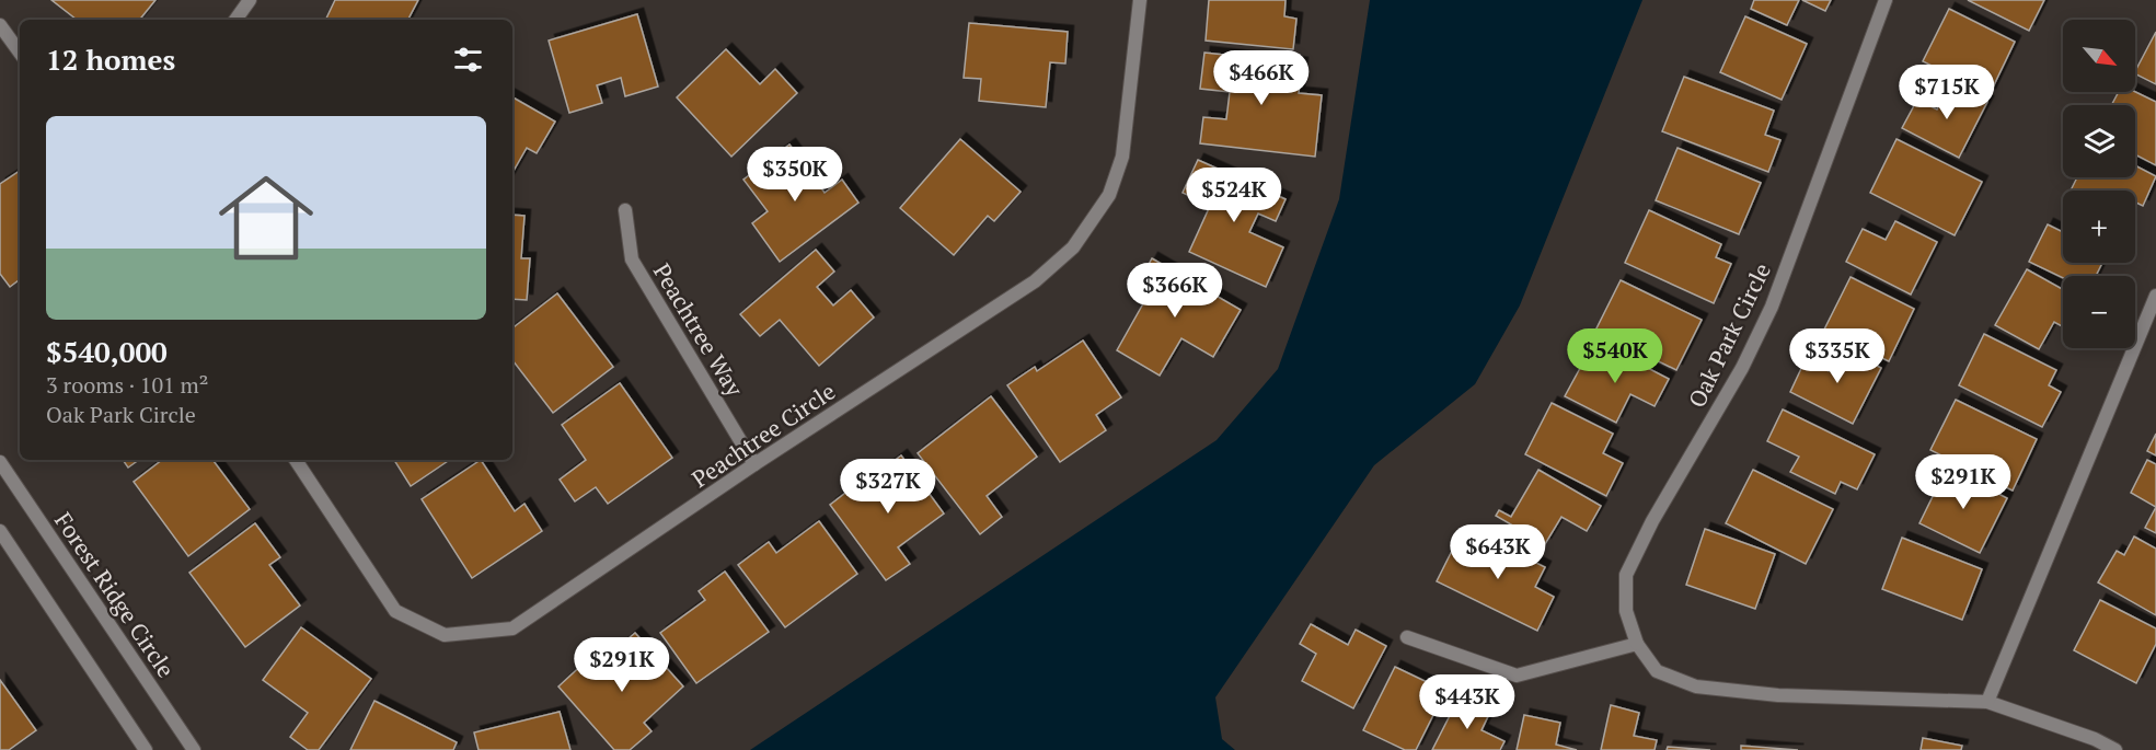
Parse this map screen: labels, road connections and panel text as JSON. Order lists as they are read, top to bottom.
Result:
{
  "streets": {
    "street": [
      "Peachtree Way",
      "Oak Park Circle",
      "Peachtree Circle",
      "Forest Ridge Circle"
    ]
  },
  "crossings": [
    ["Peachtree Way", "Peachtree Circle"]
  ],
  "north": "bottom right",
  "page": {
    "map_buttons": ["+", "−"],
    "heading": "12 homes",
    "price": [
      "$466K",
      "$715K",
      "$350K",
      "$524K",
      "$366K",
      "$540K",
      "$335K",
      "$291K",
      "$327K",
      "$643K",
      "$291K",
      "$443K"
    ],
    "list": [
      {
        "name": "$540,000",
        "note": "3 rooms · 101 m² · Oak Park Circle"
      }
    ]
  }
}
